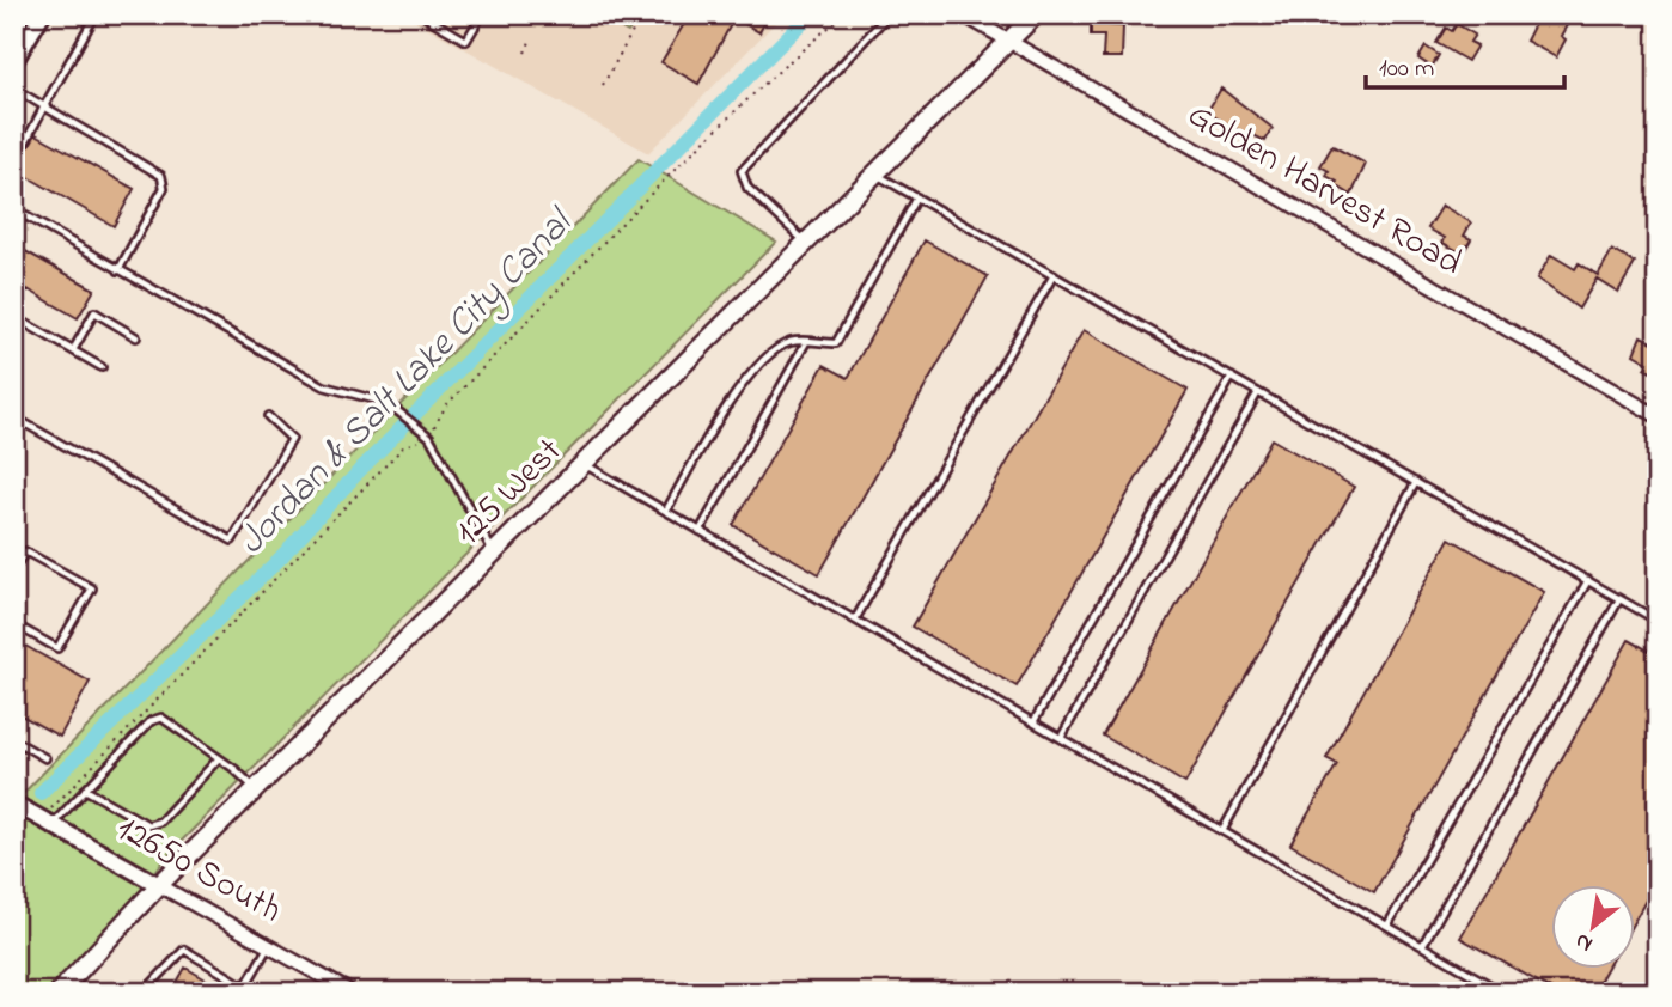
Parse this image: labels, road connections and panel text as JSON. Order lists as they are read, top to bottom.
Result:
{
  "streets": {
    "main road": ["125 West"],
    "street": ["Golden Harvest Road", "12650 South"]
  },
  "crossings": [
    ["Golden Harvest Road", "125 West"],
    ["125 West", "12650 South"]
  ],
  "water": ["Jordan & Salt Lake City Canal"],
  "scale_bar": "100 m",
  "north": "bottom left"
}
